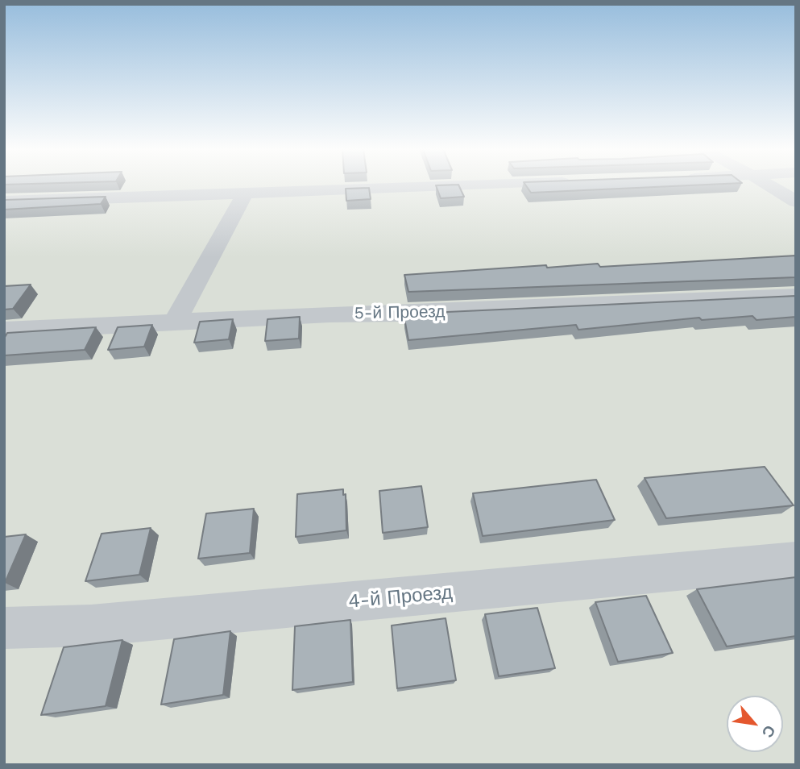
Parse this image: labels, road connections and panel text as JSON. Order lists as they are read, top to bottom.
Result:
{
  "streets": {
    "street": ["5-й Проезд", "4-й Проезд"]
  },
  "north": "bottom right"
}
